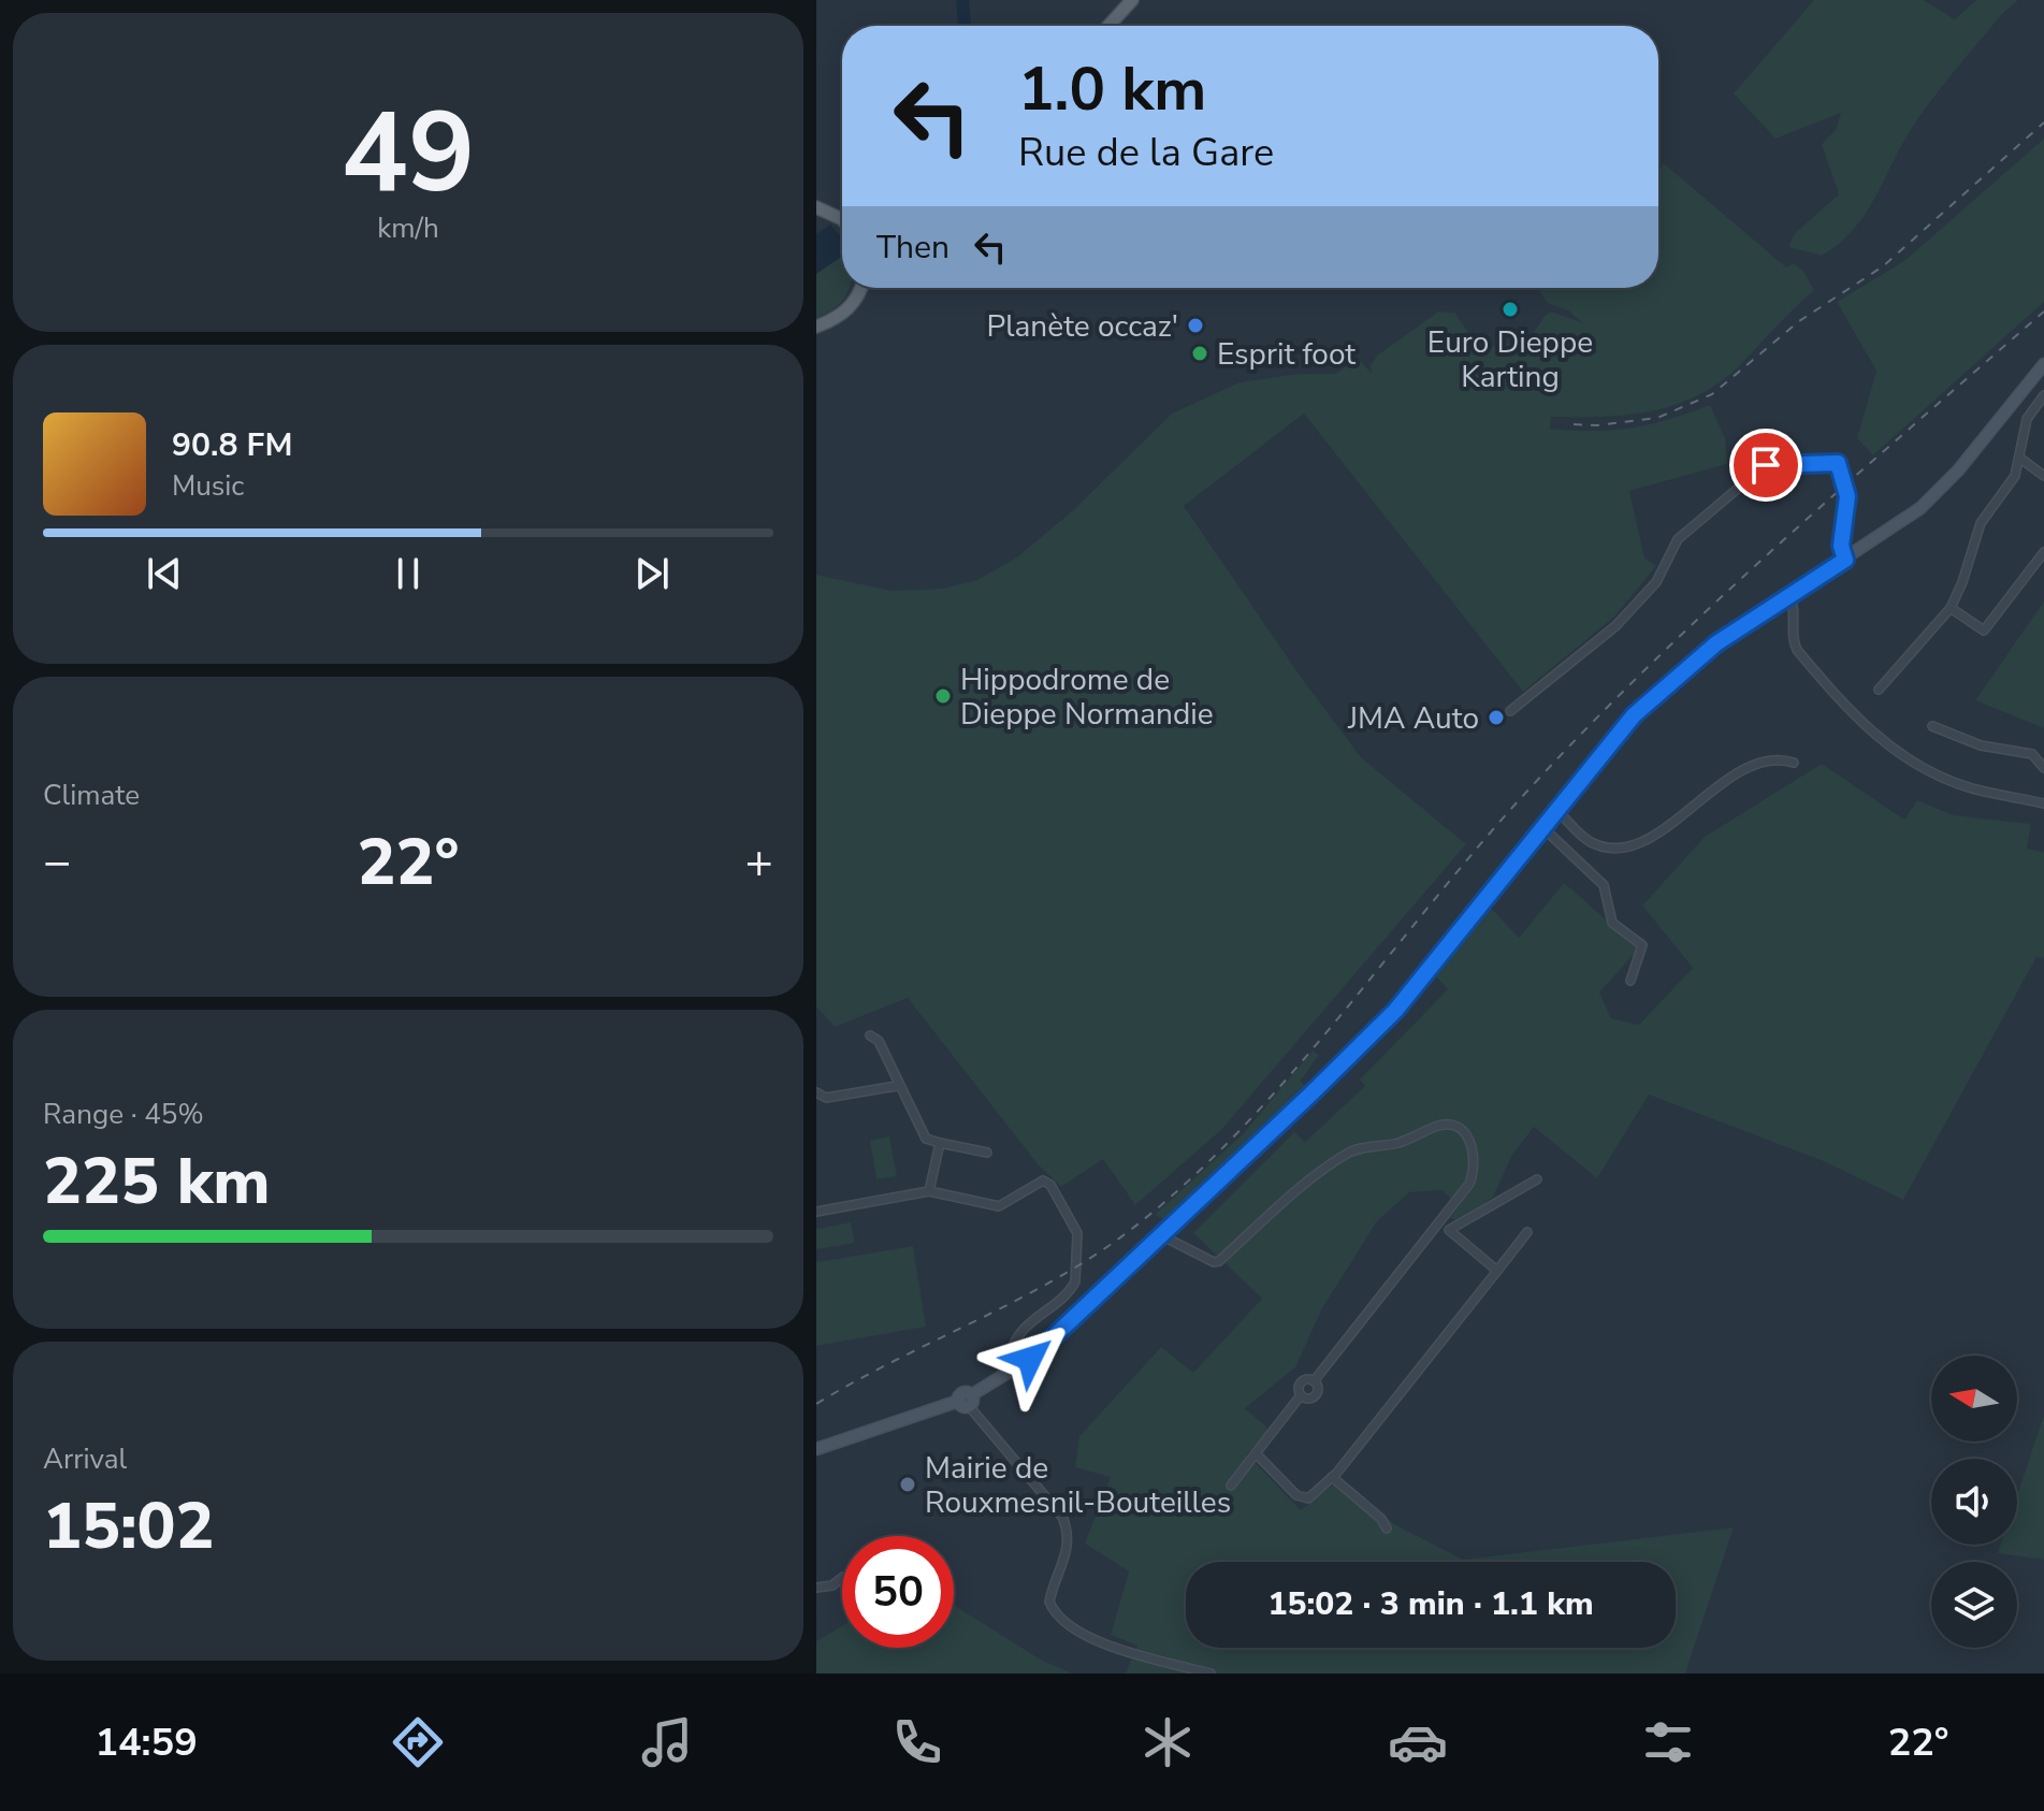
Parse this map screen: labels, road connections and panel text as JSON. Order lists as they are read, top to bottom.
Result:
{
  "places": [
    "Euro Dieppe Karting",
    "Planète occaz'",
    "Esprit foot",
    "Hippodrome de Dieppe Normandie",
    "JMA Auto",
    "Mairie de Rouxmesnil-Bouteilles"
  ],
  "north": "left",
  "page": {
    "tile": [
      ["49", "km/h"],
      "Climate",
      ["Range · 45%", "225 km"],
      ["Arrival", "15:02"]
    ],
    "turn": ["1.0 km", "Rue de la Gare"],
    "then": "Then",
    "song": ["90.8 FM", "Music"],
    "heat": ["−", "22°", "+"],
    "limit": "50",
    "trip": "15:02 · 3 min · 1.1 km",
    "tabs": ["14:59", "22°"]
  }
}
